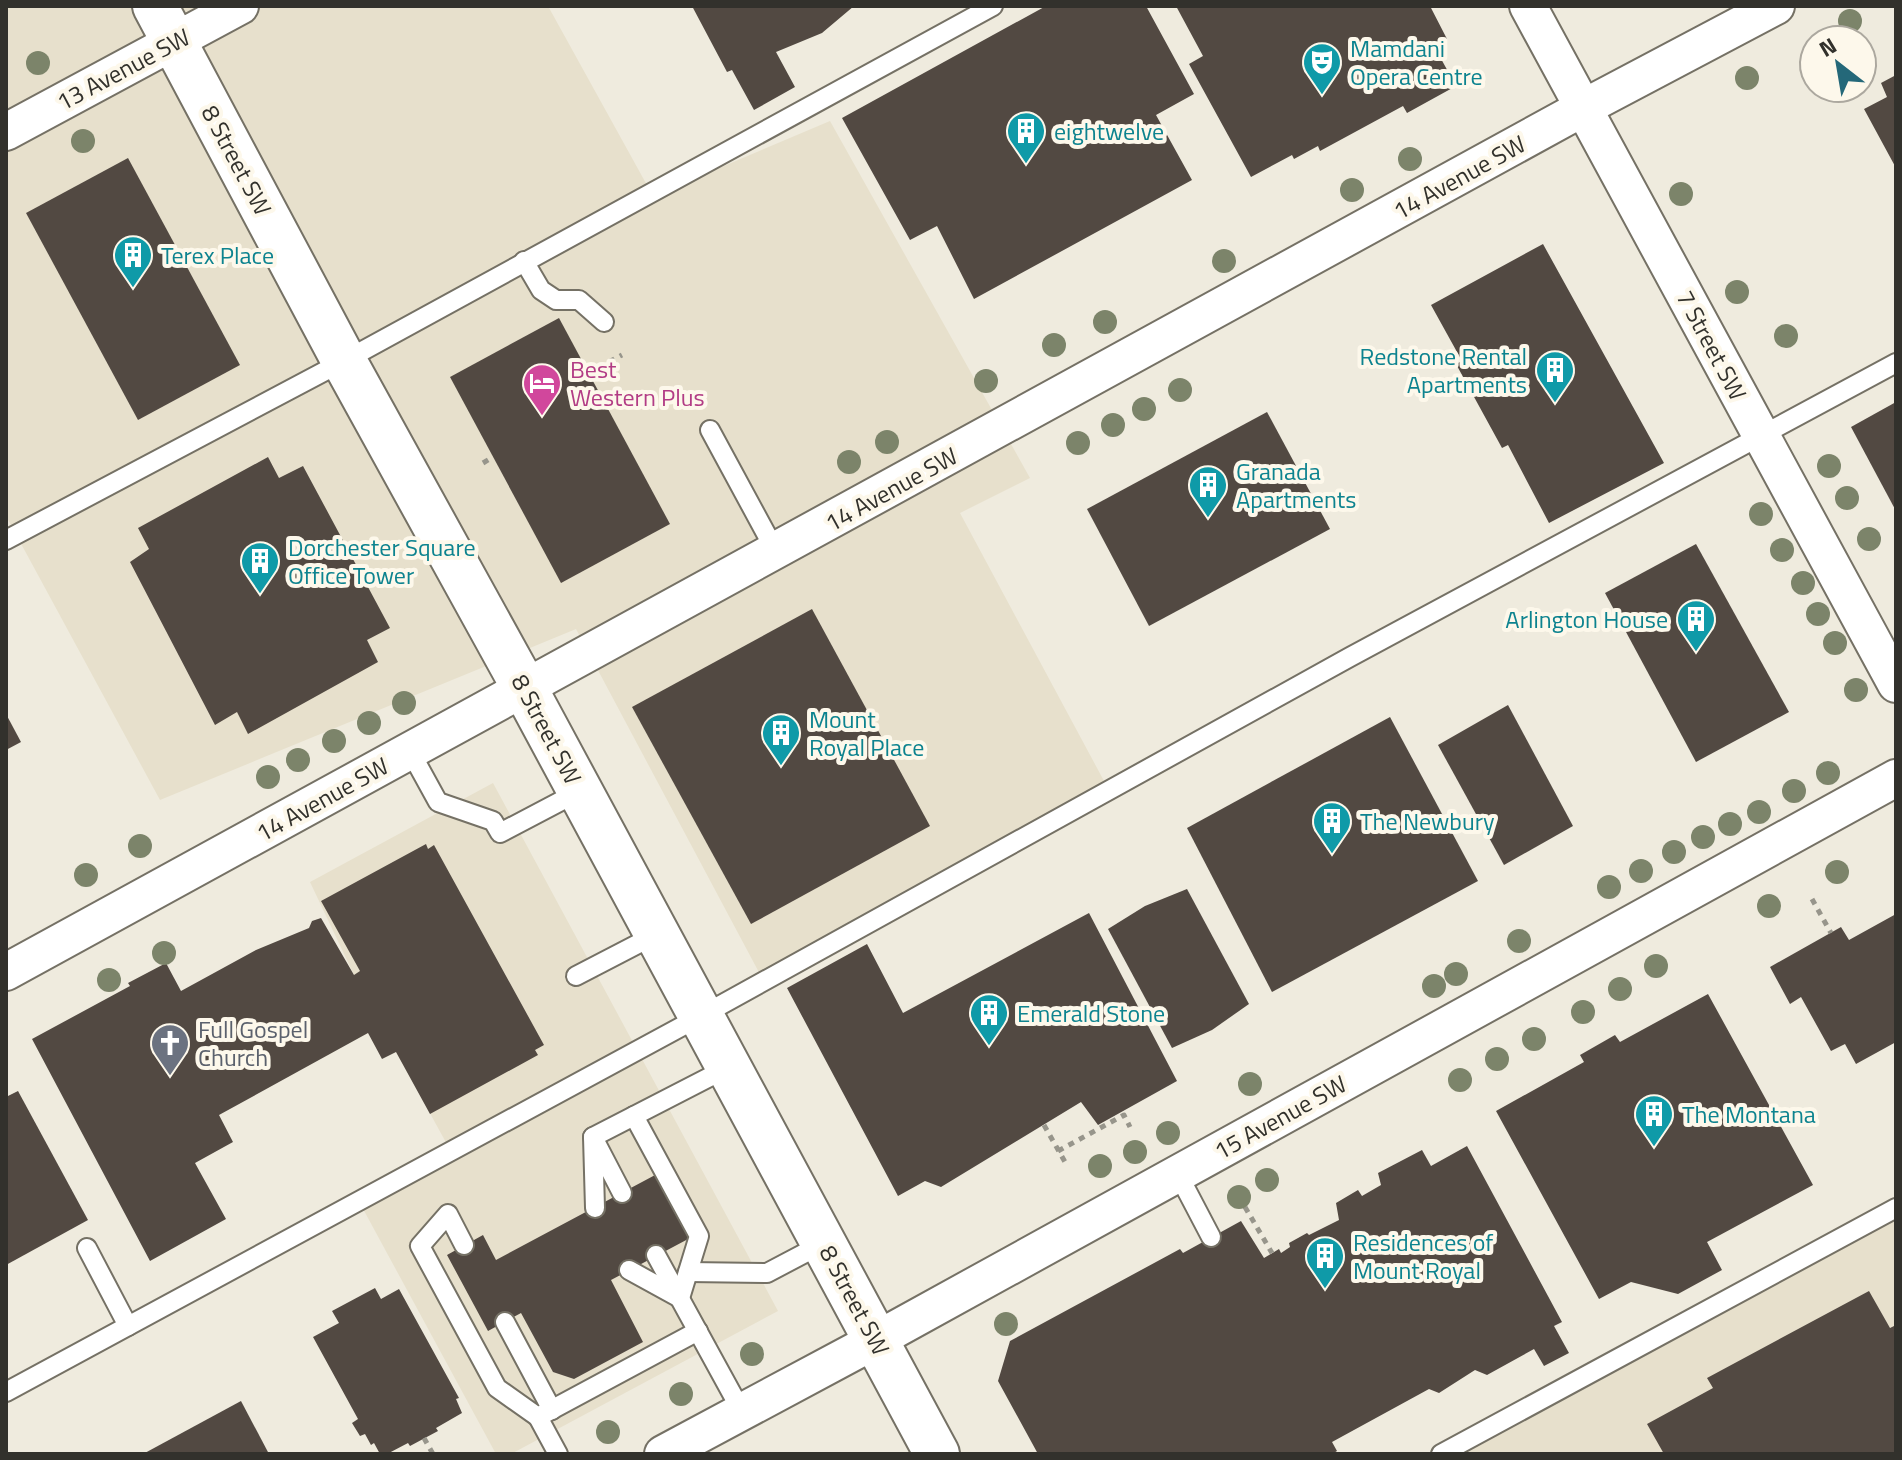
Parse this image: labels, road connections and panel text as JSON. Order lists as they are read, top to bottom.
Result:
{
  "streets": {
    "main road": ["8 Street SW"],
    "street": [
      "13 Avenue SW",
      "14 Avenue SW",
      "7 Street SW",
      "15 Avenue SW"
    ]
  },
  "crossings": [
    ["13 Avenue SW", "8 Street SW"],
    ["8 Street SW", "14 Avenue SW"],
    ["8 Street SW", "15 Avenue SW"],
    ["14 Avenue SW", "7 Street SW"]
  ],
  "places": {
    "theatre": ["Mamdani Opera Centre"],
    "building": [
      "eightwelve",
      "Terex Place",
      "Redstone Rental Apartments",
      "Granada Apartments",
      "Dorchester Square Office Tower",
      "Arlington House",
      "Mount Royal Place",
      "The Newbury",
      "Emerald Stone",
      "The Montana",
      "Residences of Mount Royal"
    ],
    "hotel": ["Best Western Plus"],
    "church": ["Full Gospel Church"]
  },
  "north": "top left"
}
